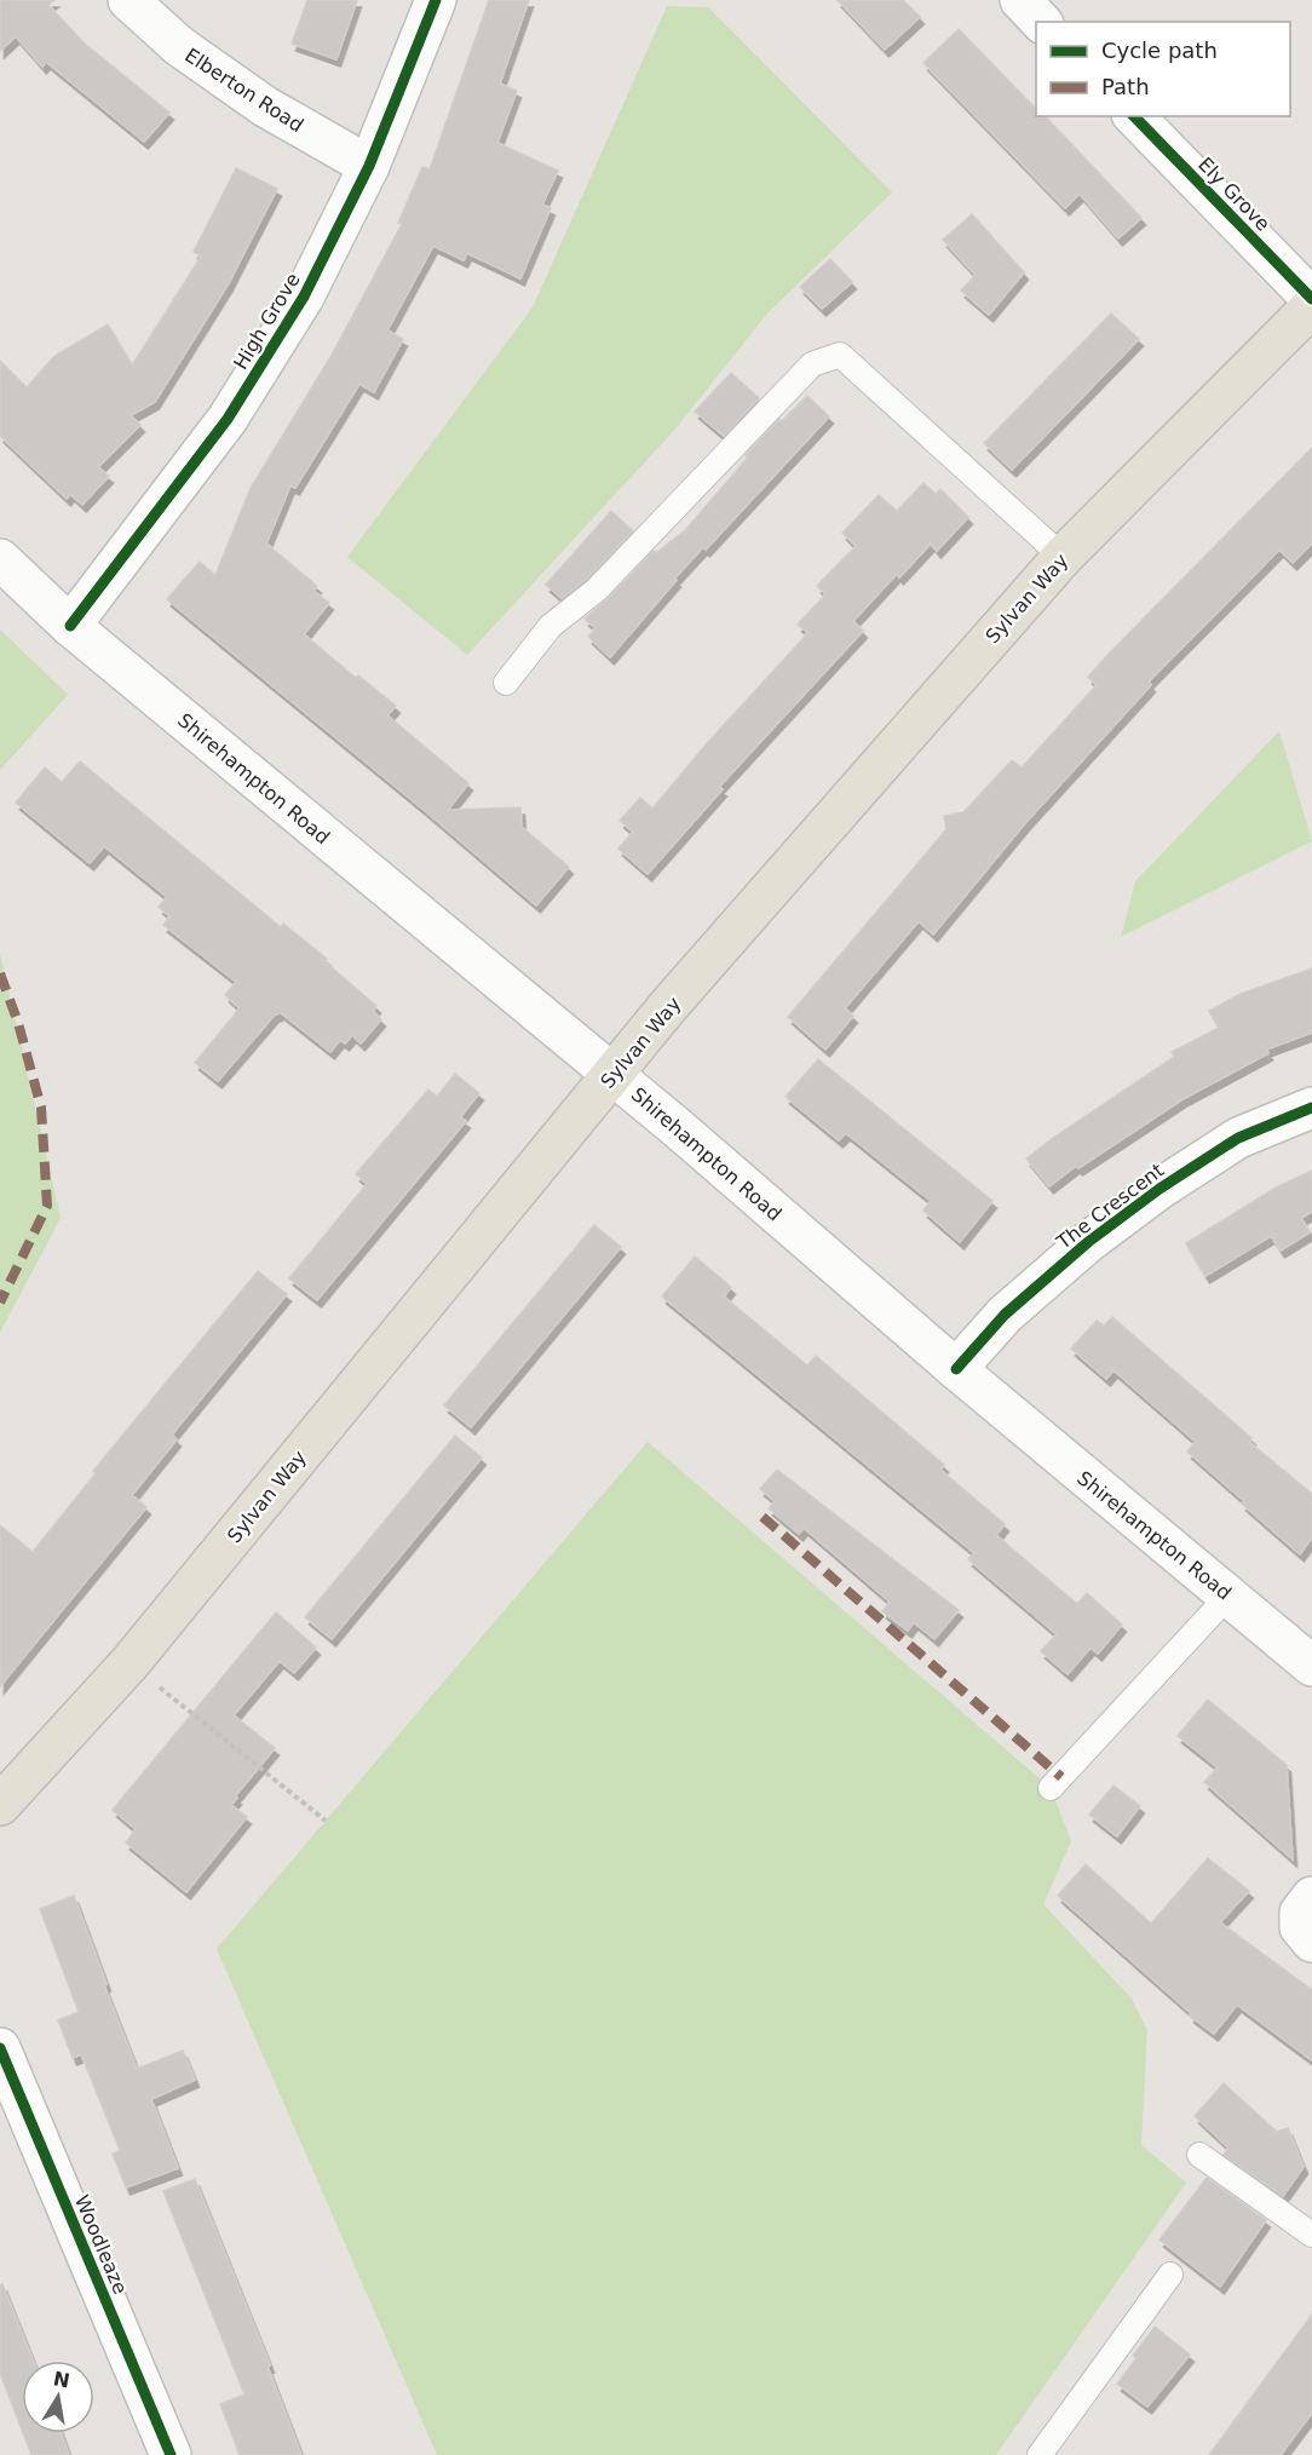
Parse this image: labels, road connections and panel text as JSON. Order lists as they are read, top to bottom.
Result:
{
  "streets": {
    "main road": ["Sylvan Way"],
    "street": [
      "Elberton Road",
      "Ely Grove",
      "High Grove",
      "Shirehampton Road",
      "The Crescent",
      "Woodleaze"
    ]
  },
  "crossings": [
    ["Elberton Road", "High Grove"],
    ["High Grove", "Shirehampton Road"],
    ["Sylvan Way", "Shirehampton Road"],
    ["Shirehampton Road", "The Crescent"]
  ],
  "legend": ["Cycle path", "Path"],
  "north": "top"
}
